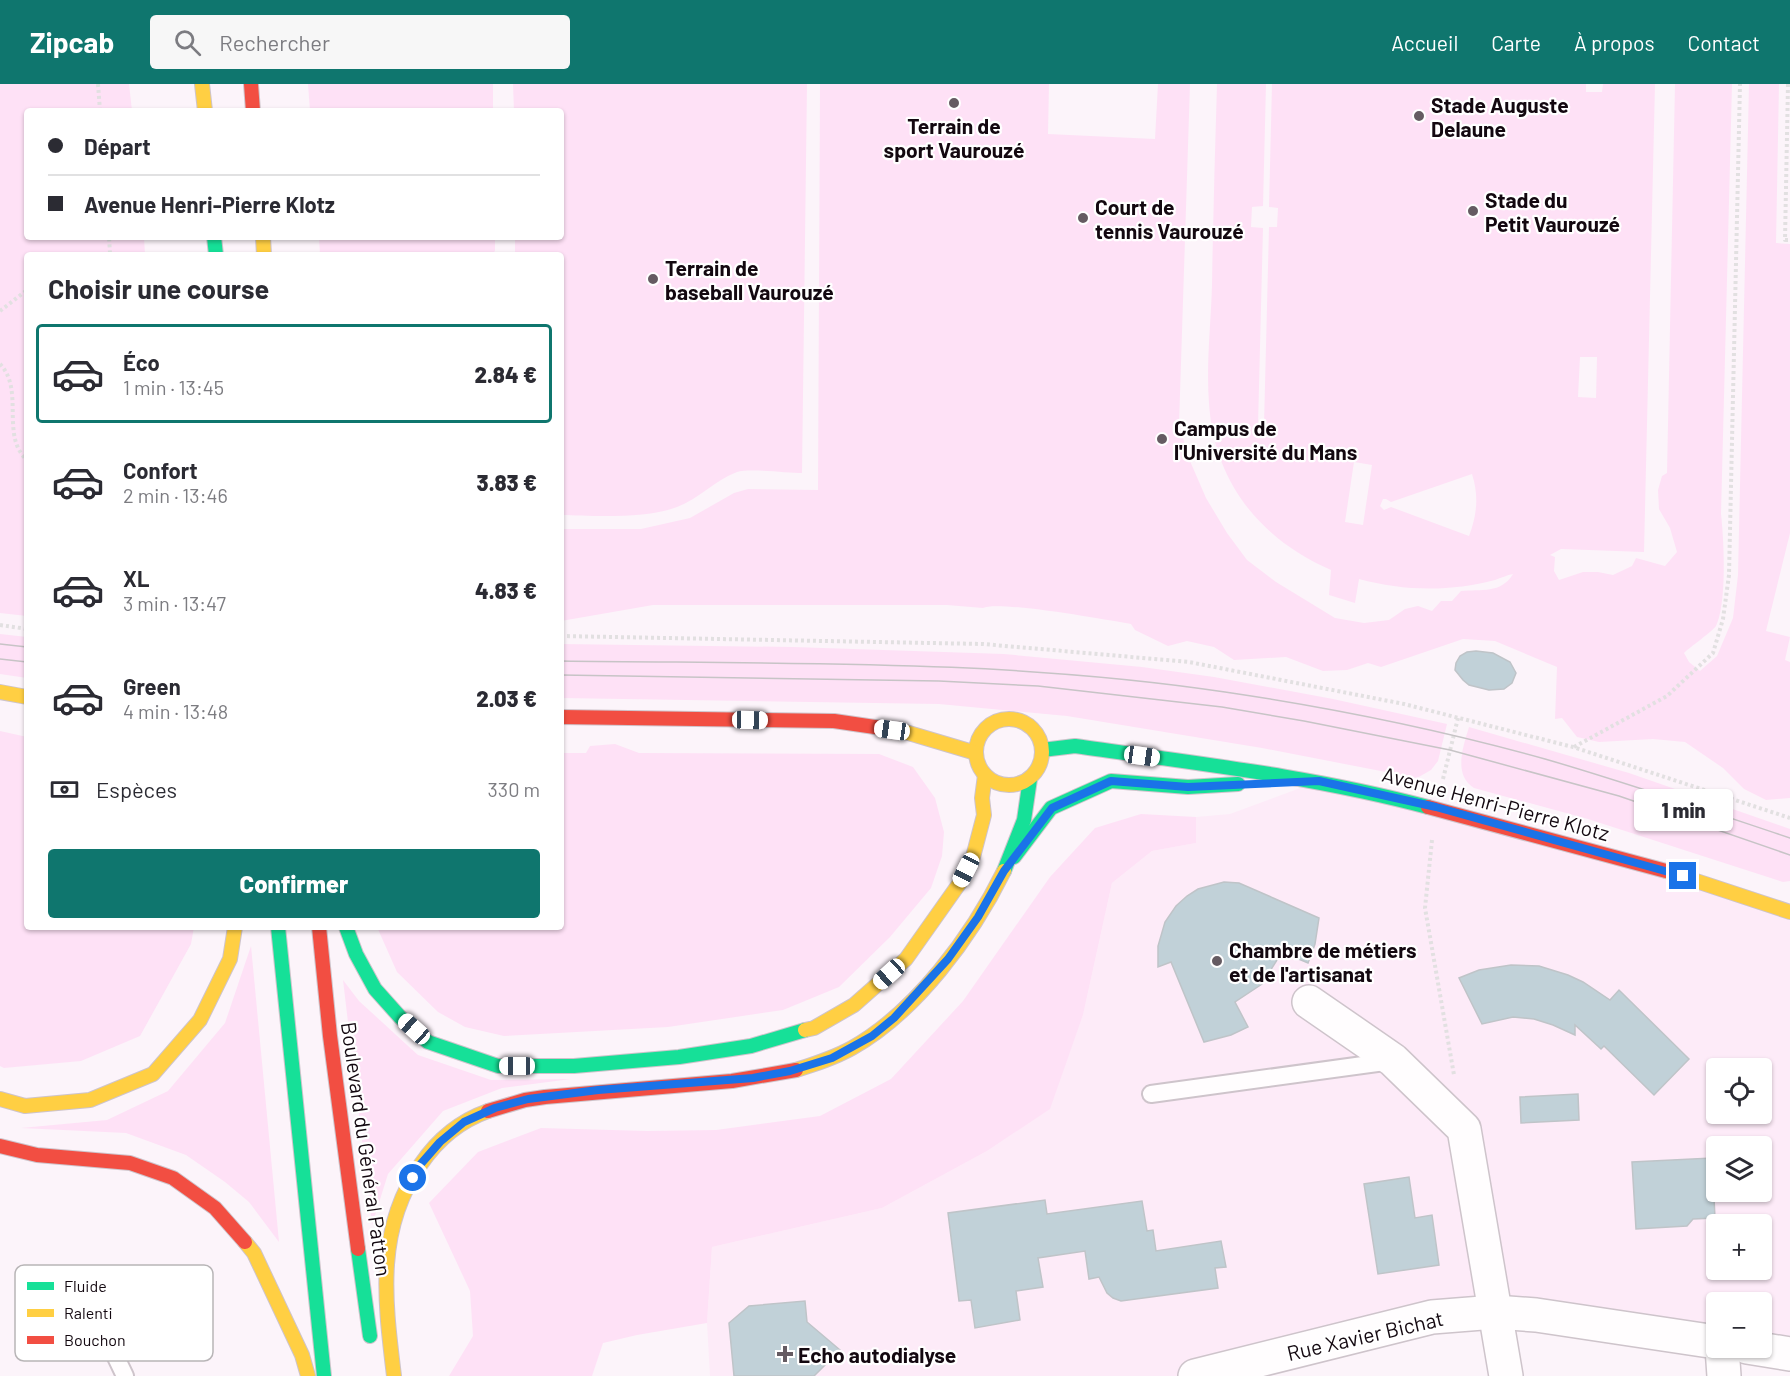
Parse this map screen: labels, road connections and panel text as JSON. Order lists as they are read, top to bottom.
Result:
{
  "streets": {
    "main road": ["Avenue Henri-Pierre Klotz", "Boulevard du Général Patton"],
    "street": ["Rue Xavier Bichat"]
  },
  "places": {
    "other": [
      "Terrain de sport Vaurouzé",
      "Stade Auguste Delaune",
      "Stade du Petit Vaurouzé",
      "Court de tennis Vaurouzé",
      "Terrain de baseball Vaurouzé",
      "Campus de l'Université du Mans",
      "Chambre de métiers et de l'artisanat"
    ],
    "health": ["Echo autodialyse"]
  },
  "legend": ["Fluide", "Ralenti", "Bouchon"],
  "page": {
    "header": "Zipcab",
    "search": "Rechercher",
    "nav": [
      "Accueil",
      "Carte",
      "À propos",
      "Contact"
    ],
    "banner": ["Départ", "Avenue Henri-Pierre Klotz"],
    "heading": "Choisir une course",
    "list": [
      {
        "name": "Éco",
        "note": "1 min · 13:45",
        "value": "2.84 €"
      },
      {
        "name": "Confort",
        "note": "2 min · 13:46",
        "value": "3.83 €"
      },
      {
        "name": "XL",
        "note": "3 min · 13:47",
        "value": "4.83 €"
      },
      {
        "name": "Green",
        "note": "4 min · 13:48",
        "value": "2.03 €"
      }
    ],
    "pay": ["Espèces", "330 m"],
    "bubble": "1 min",
    "buttons": "Confirmer",
    "map_buttons": ["+", "−"]
  }
}
